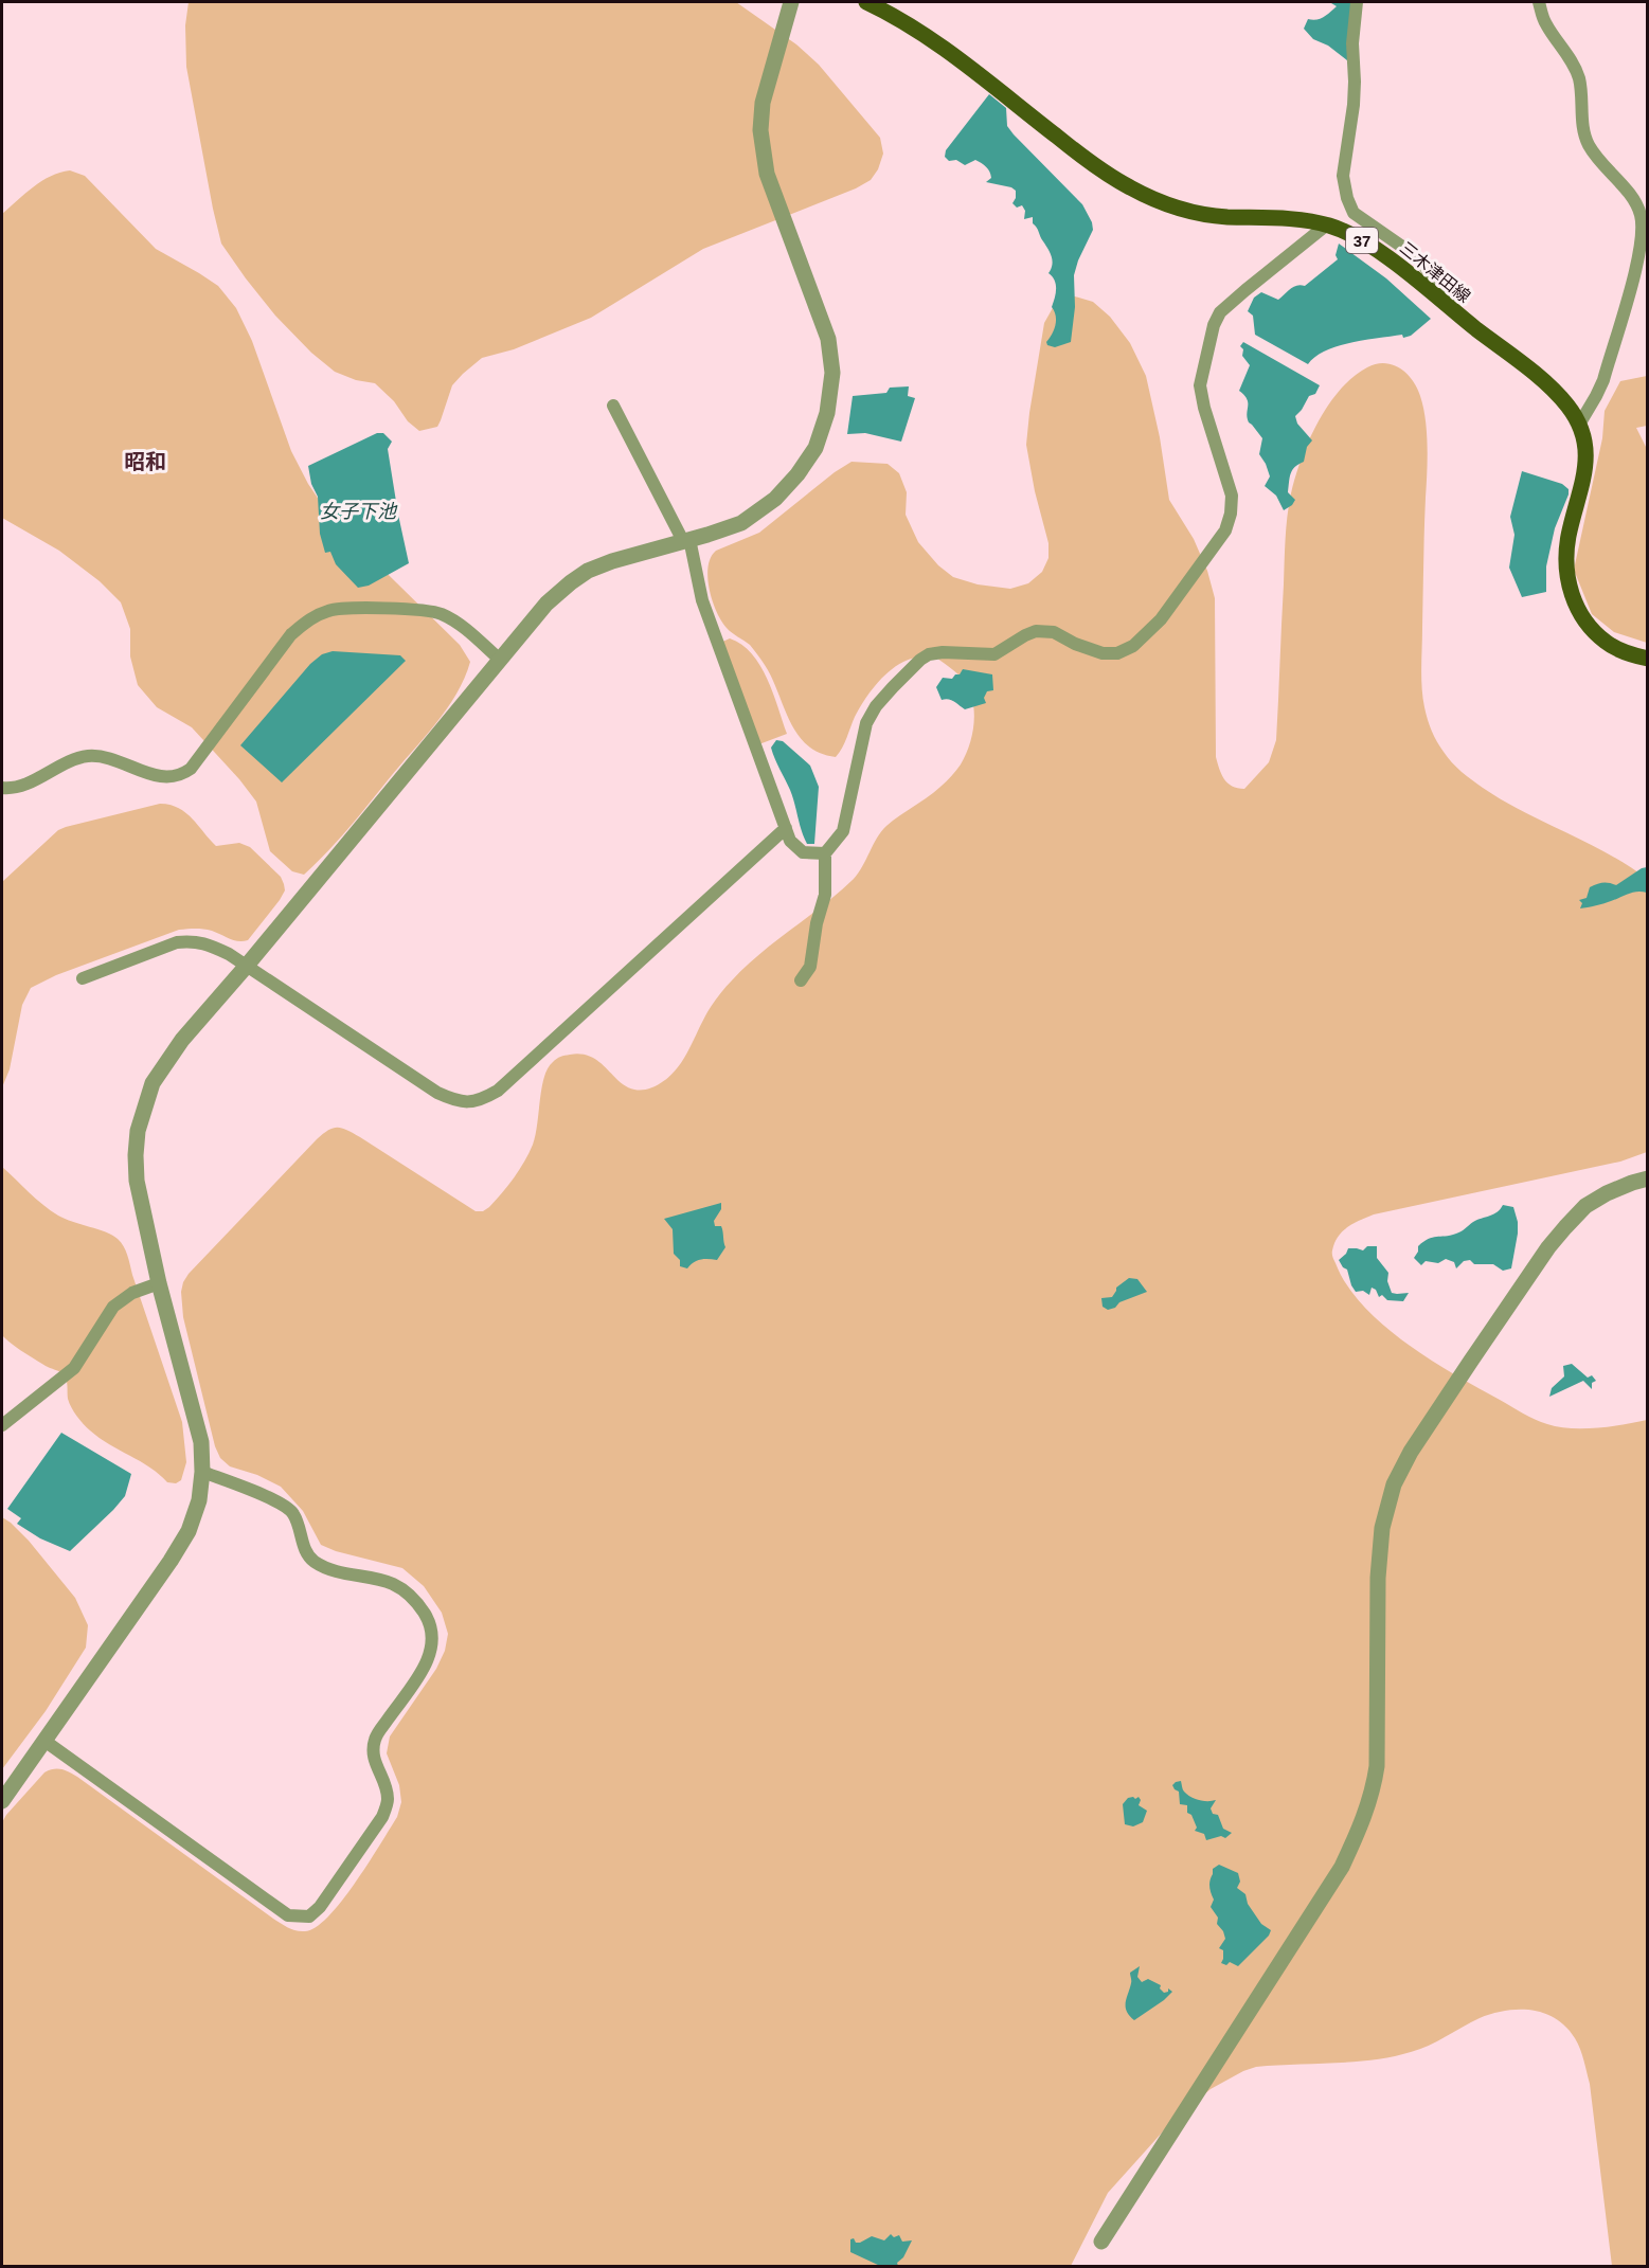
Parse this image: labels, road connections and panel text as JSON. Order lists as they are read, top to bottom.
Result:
{
  "streets": {
    "main road": ["37", "三木津田線"]
  },
  "districts": ["昭和"],
  "water": ["女子下池"]
}
